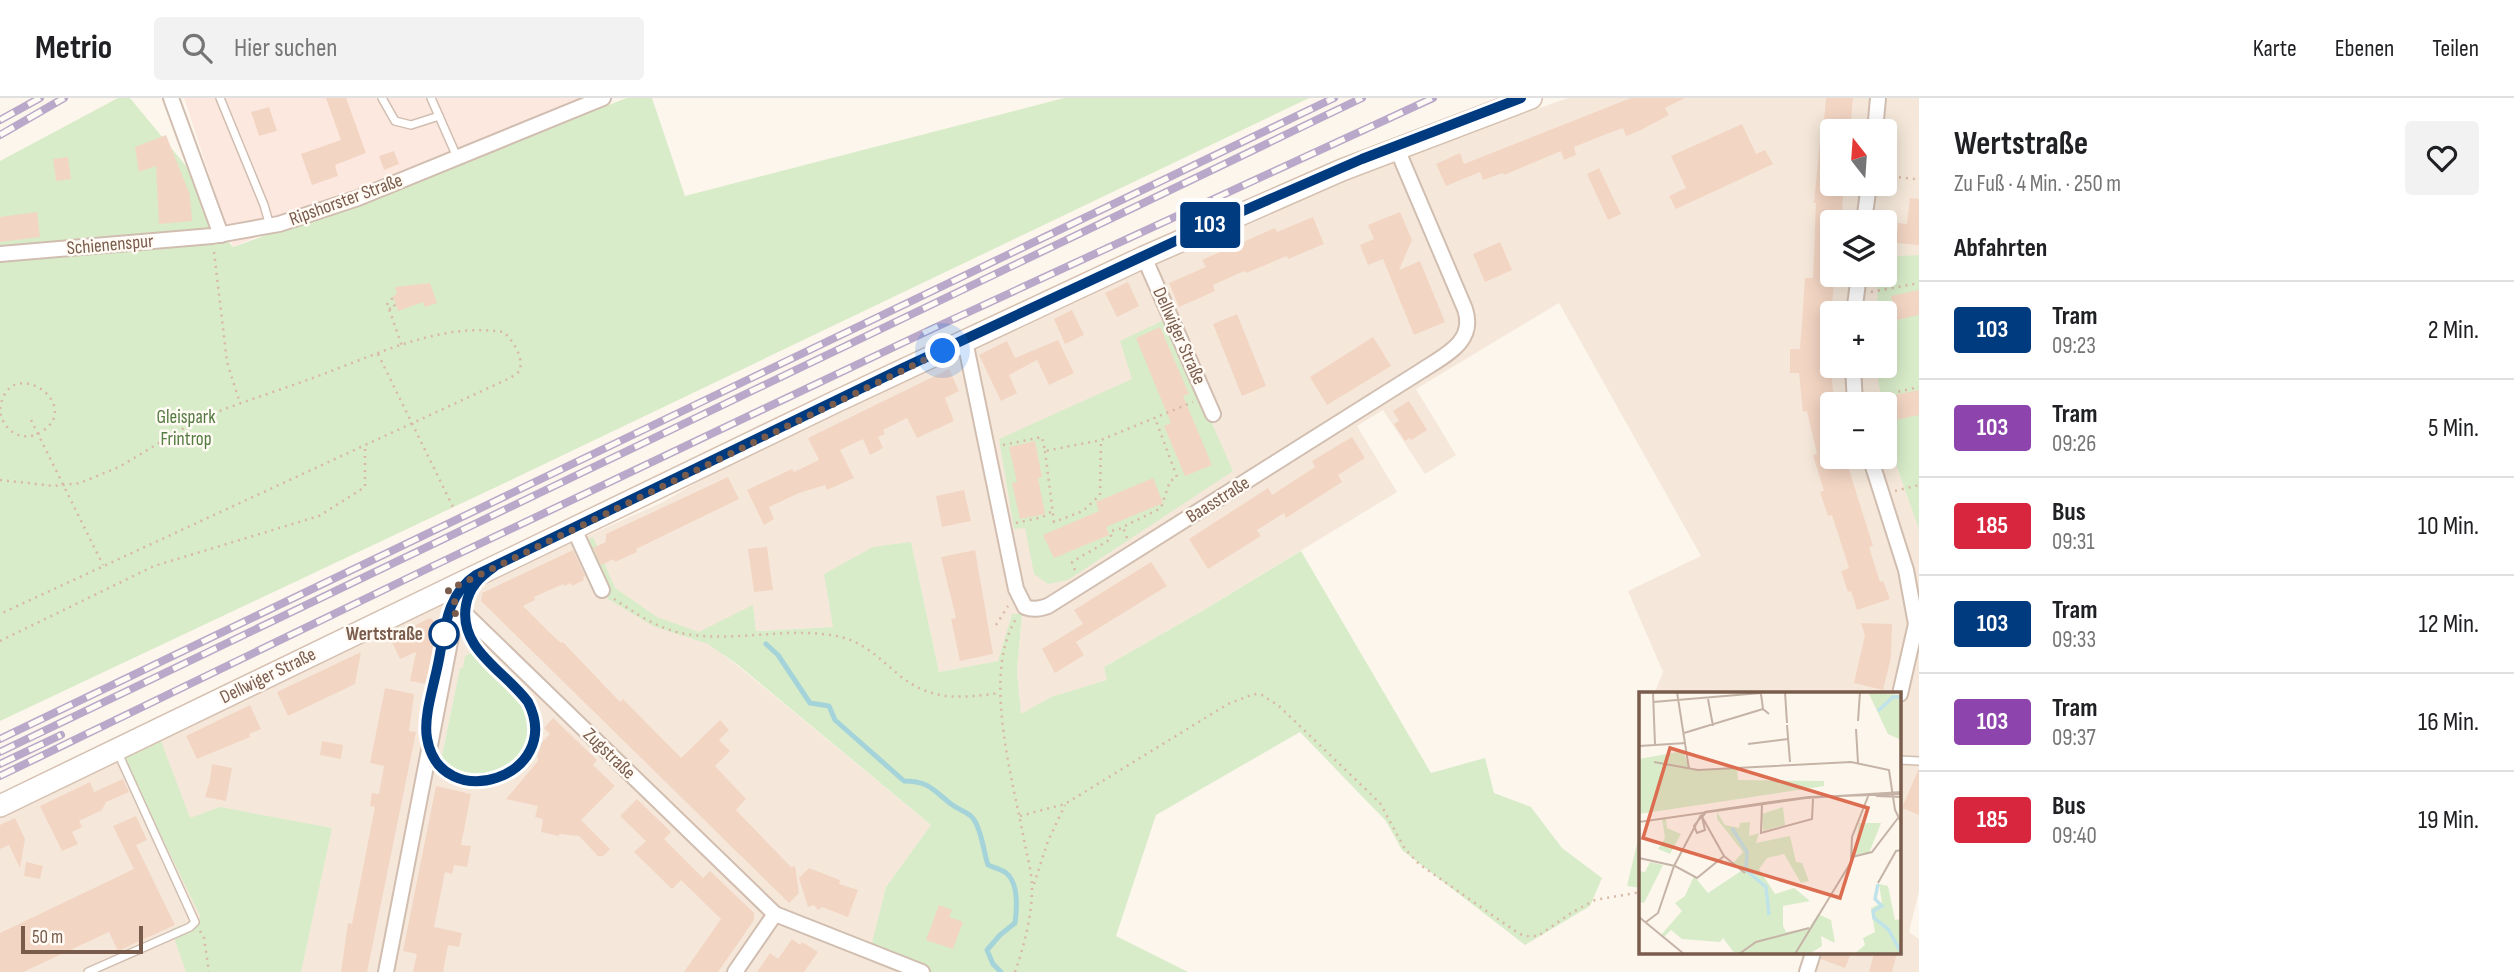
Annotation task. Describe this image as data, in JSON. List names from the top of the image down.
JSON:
{
  "streets": {
    "main road": ["Dellwiger Straße"],
    "street": [
      "Ripshorster Straße",
      "Schienenspur",
      "Baasstraße",
      "Zugstraße"
    ]
  },
  "crossings": [
    ["Ripshorster Straße", "Schienenspur"],
    ["Dellwiger Straße", "Baasstraße"],
    ["Dellwiger Straße", "Zugstraße"]
  ],
  "parks": ["Gleispark Frintrop"],
  "places": ["Wertstraße"],
  "lines": ["tram line 103"],
  "scale_bar": "50 m",
  "north": "top",
  "page": {
    "header": "Metrio",
    "search": "Hier suchen",
    "nav": ["Karte", "Ebenen", "Teilen"],
    "on_map": "103",
    "heading": [
      ["Wertstraße", "Zu Fuß · 4 Min. · 250 m"],
      "Abfahrten"
    ],
    "map_buttons": ["+", "−"],
    "list": [
      {
        "mark": "103",
        "name": "Tram",
        "note": "09:23",
        "value": "2 Min."
      },
      {
        "mark": "103",
        "name": "Tram",
        "note": "09:26",
        "value": "5 Min."
      },
      {
        "mark": "185",
        "name": "Bus",
        "note": "09:31",
        "value": "10 Min."
      },
      {
        "mark": "103",
        "name": "Tram",
        "note": "09:33",
        "value": "12 Min."
      },
      {
        "mark": "103",
        "name": "Tram",
        "note": "09:37",
        "value": "16 Min."
      },
      {
        "mark": "185",
        "name": "Bus",
        "note": "09:40",
        "value": "19 Min."
      }
    ],
    "scale": "50 m"
  }
}
